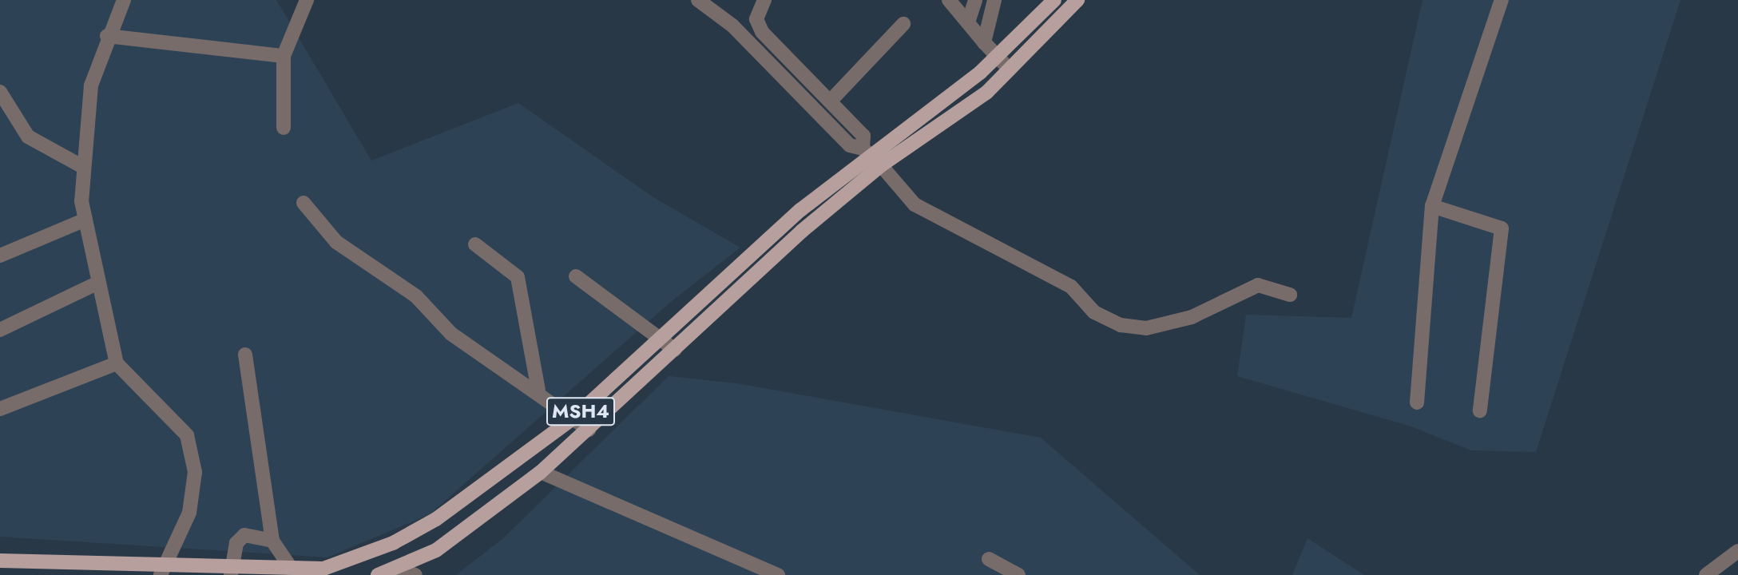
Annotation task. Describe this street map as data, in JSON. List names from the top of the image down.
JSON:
{
  "streets": {
    "main road": ["MSH4"]
  }
}
